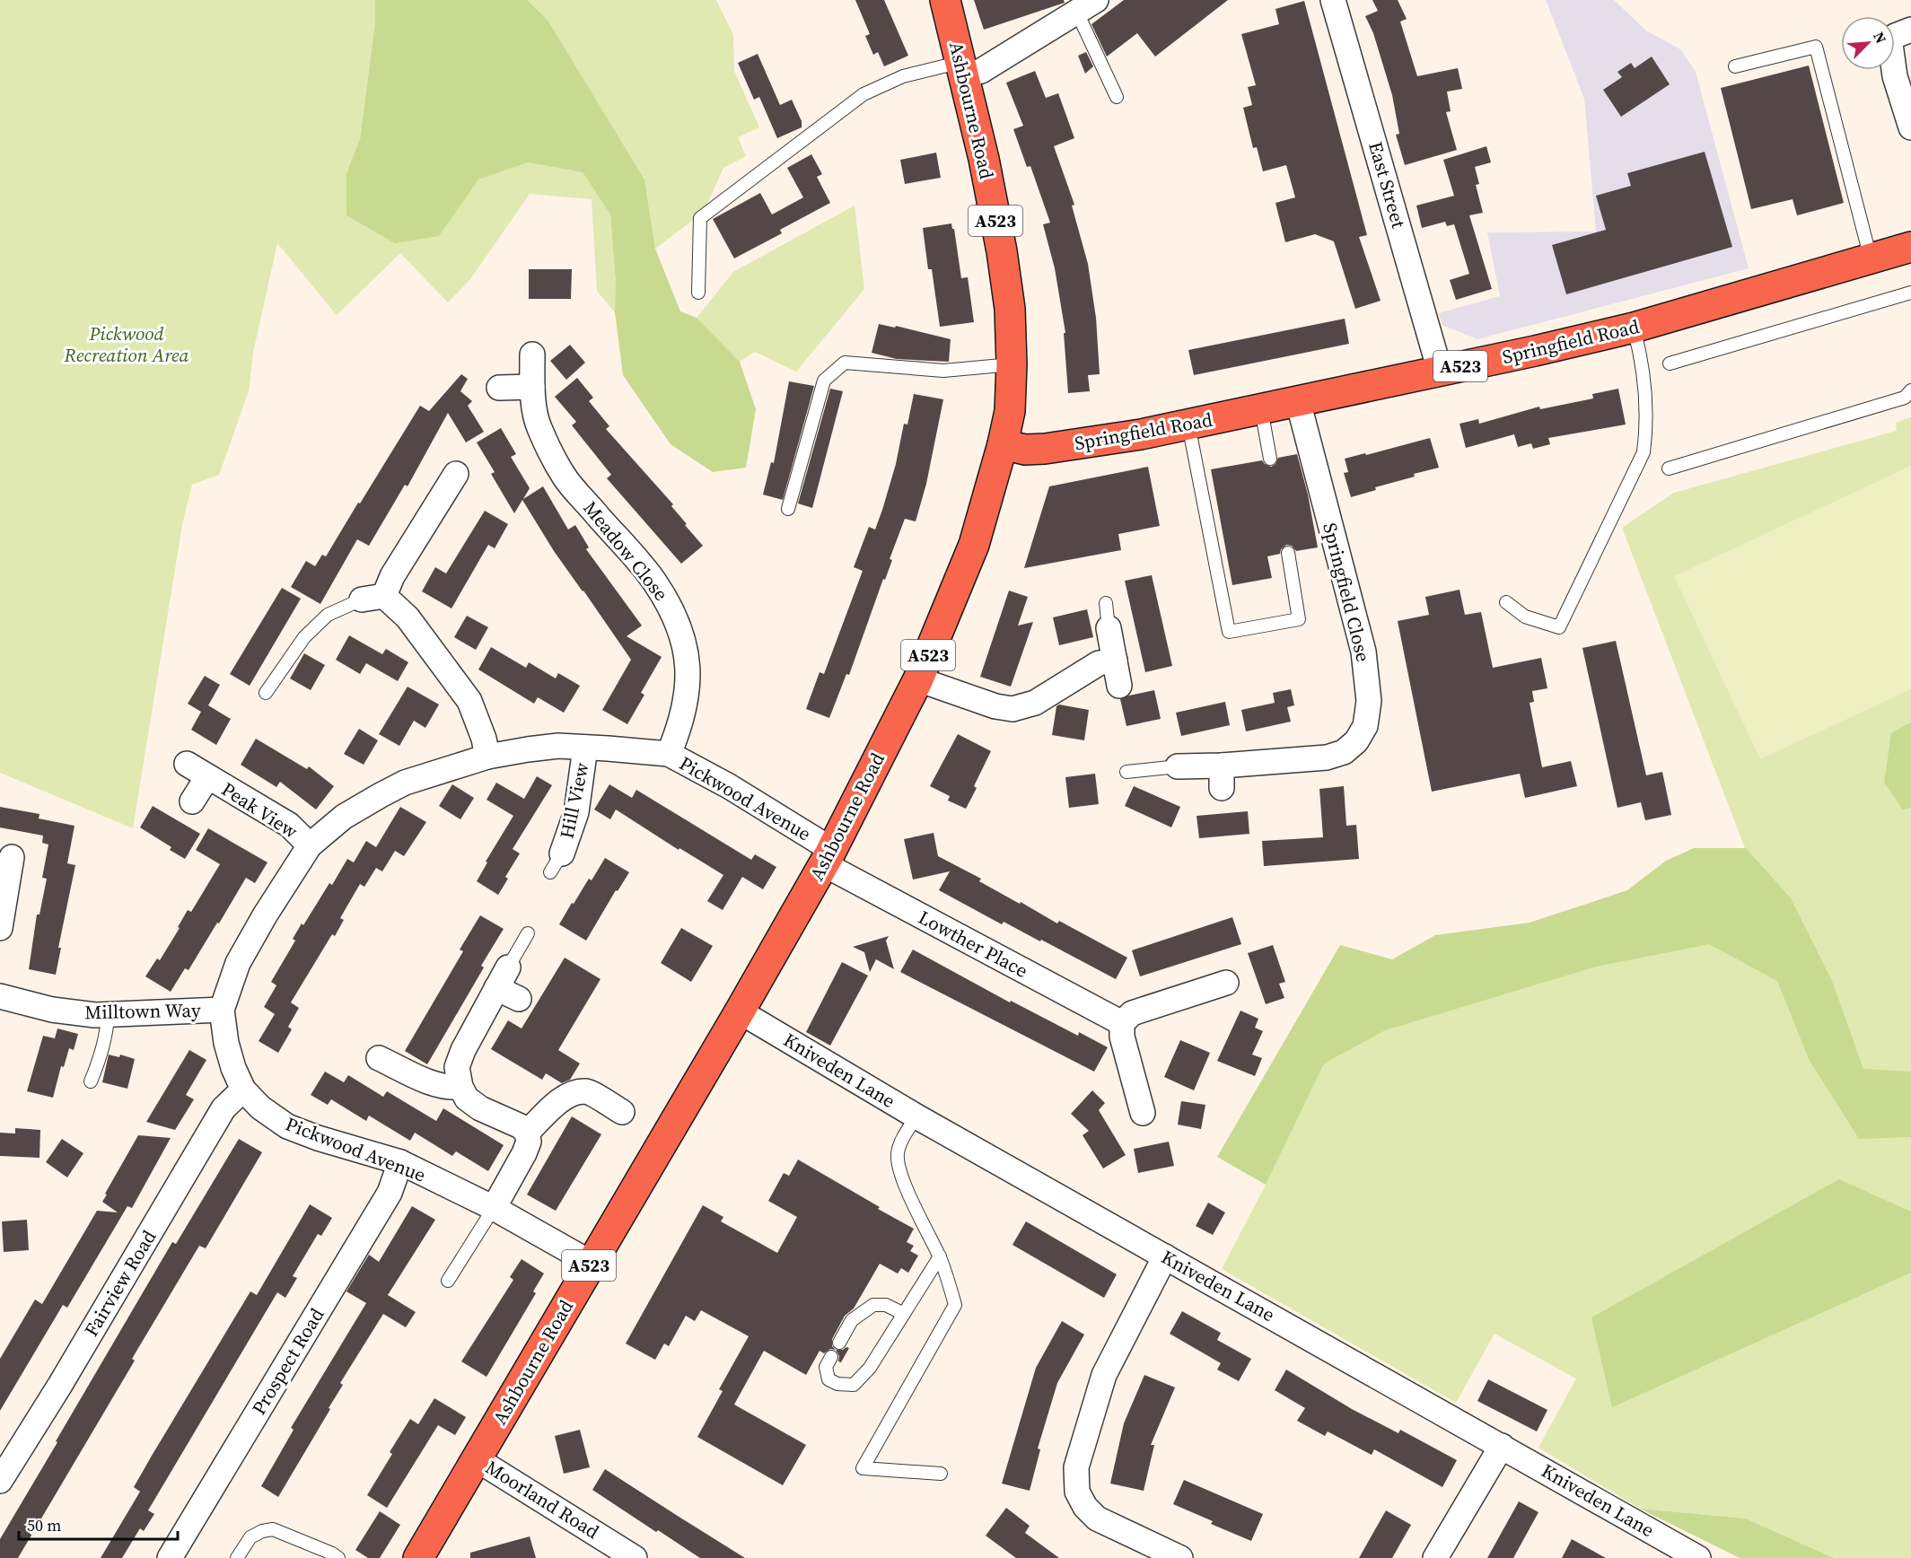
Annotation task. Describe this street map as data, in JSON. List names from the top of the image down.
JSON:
{
  "streets": {
    "highway": ["Ashbourne Road", "A523", "Springfield Road"],
    "street": [
      "East Street",
      "Meadow Close",
      "Springfield Close",
      "Pickwood Avenue",
      "Hill View",
      "Peak View",
      "Lowther Place",
      "Milltown Way",
      "Kniveden Lane",
      "Fairview Road",
      "Prospect Road",
      "Moorland Road"
    ]
  },
  "crossings": [
    ["Ashbourne Road", "Springfield Road"],
    ["Ashbourne Road", "Pickwood Avenue"],
    ["Ashbourne Road", "Lowther Place"],
    ["Ashbourne Road", "Kniveden Lane"],
    ["Ashbourne Road", "Moorland Road"],
    ["East Street", "Springfield Road"],
    ["Springfield Road", "Springfield Close"],
    ["Meadow Close", "Pickwood Avenue"],
    ["Pickwood Avenue", "Hill View"],
    ["Pickwood Avenue", "Peak View"],
    ["Pickwood Avenue", "Lowther Place"],
    ["Pickwood Avenue", "Milltown Way"],
    ["Pickwood Avenue", "Fairview Road"],
    ["Pickwood Avenue", "Prospect Road"]
  ],
  "parks": ["Pickwood Recreation Area"],
  "scale_bar": "50 m",
  "north": "top right"
}
